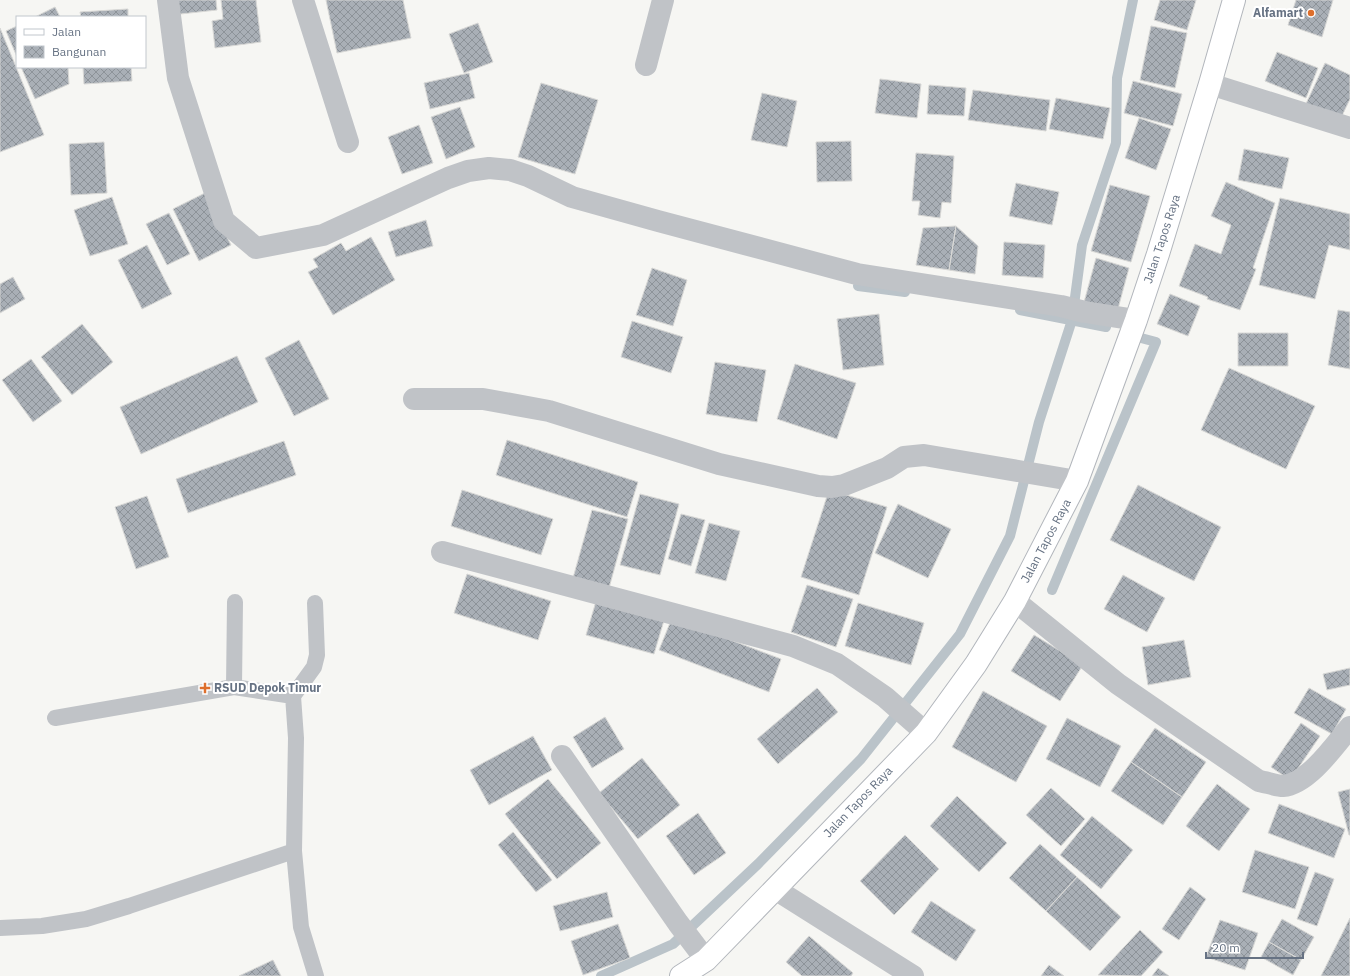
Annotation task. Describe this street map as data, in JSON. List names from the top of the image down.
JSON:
{
  "streets": {
    "main road": ["Jalan Tapos Raya"]
  },
  "places": {
    "other": ["Alfamart"],
    "health": ["RSUD Depok Timur"]
  },
  "legend": ["Jalan", "Bangunan"],
  "scale_bar": "20 m"
}
